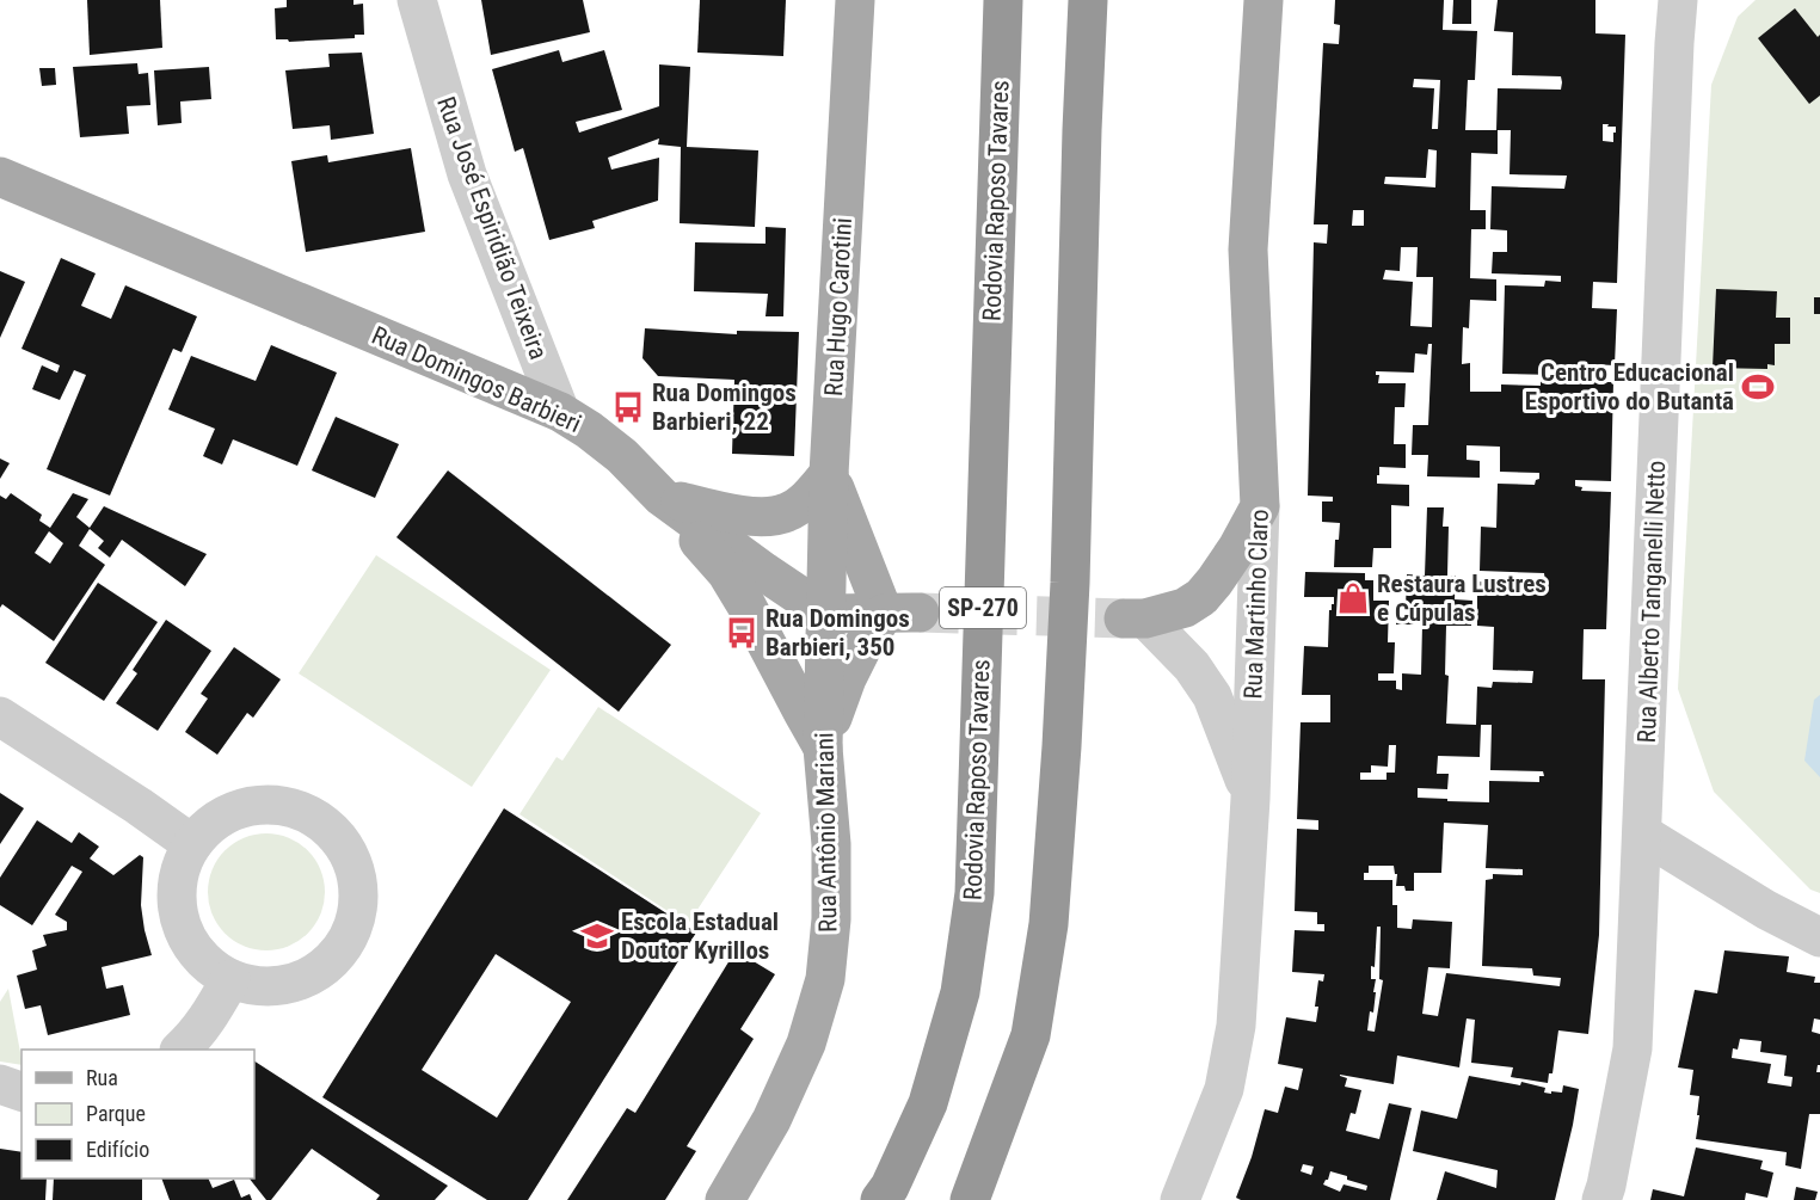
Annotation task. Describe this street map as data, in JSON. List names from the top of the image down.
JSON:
{
  "streets": {
    "highway": ["Rodovia Raposo Tavares", "SP-270"],
    "main road": [
      "Rua Hugo Carotini",
      "Rua Domingos Barbieri",
      "Rua Martinho Claro",
      "Rua Antônio Mariani"
    ],
    "street": ["Rua José Espiridião Teixeira", "Rua Alberto Tanganelli Netto"]
  },
  "crossings": [
    ["Rua José Espiridião Teixeira", "Rua Domingos Barbieri"],
    ["Rua Hugo Carotini", "Rua Domingos Barbieri"],
    ["Rua Hugo Carotini", "Rua Antônio Mariani"],
    ["Rua Domingos Barbieri", "Rua Antônio Mariani"]
  ],
  "places": {
    "sports": ["Centro Educacional Esportivo do Butantã"],
    "bus stop": ["Rua Domingos Barbieri, 22", "Rua Domingos Barbieri, 350"],
    "shop": ["Restaura Lustres e Cúpulas"],
    "school or university": ["Escola Estadual Doutor Kyrillos"]
  },
  "legend": ["Rua", "Parque", "Edifício"]
}
